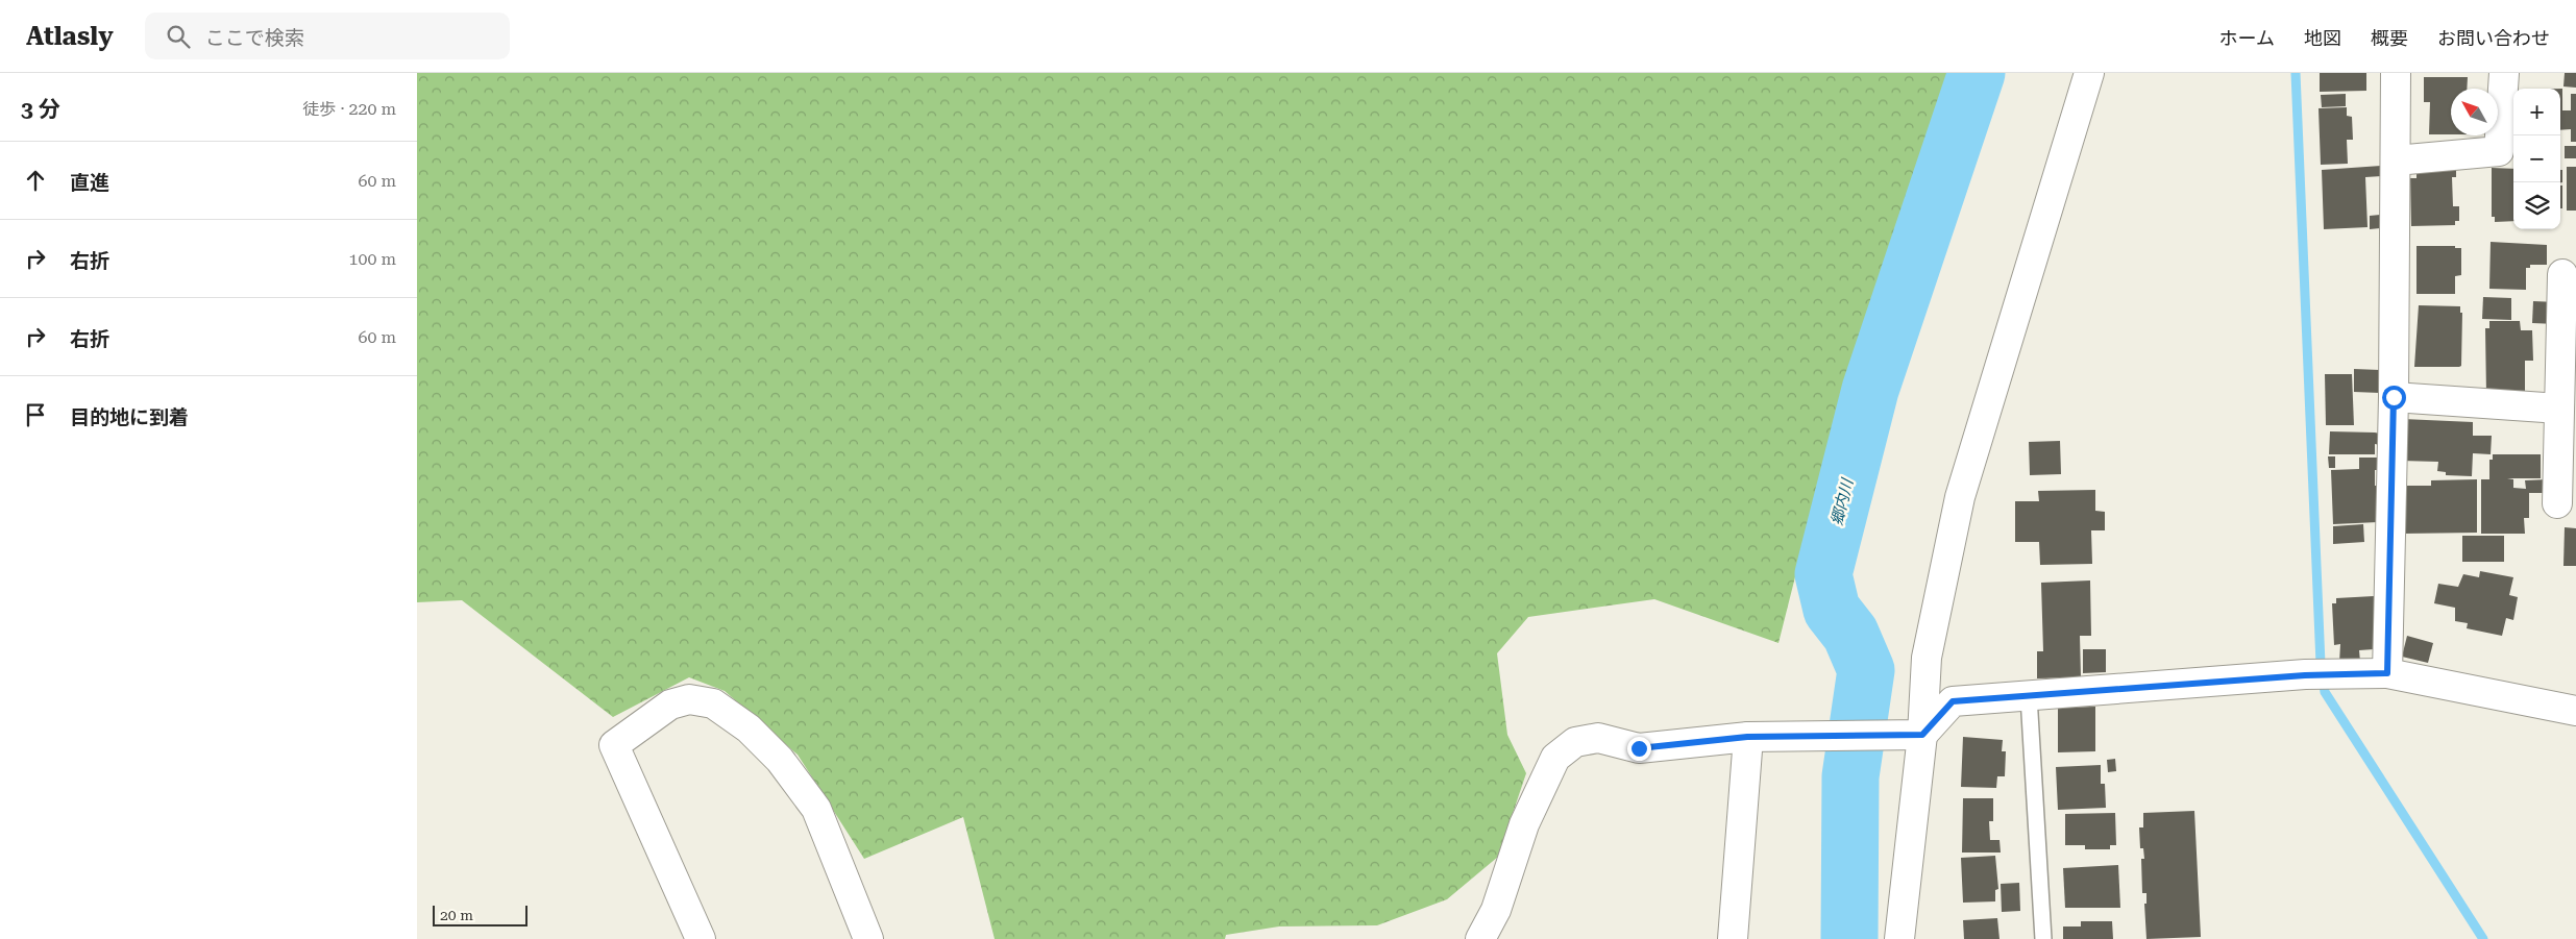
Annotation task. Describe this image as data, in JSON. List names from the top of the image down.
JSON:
{
  "water": ["郷内川"],
  "scale_bar": "20 m",
  "north": "top left",
  "page": {
    "header": "Atlasly",
    "search": "ここで検索",
    "nav": [
      "ホーム",
      "地図",
      "概要",
      "お問い合わせ"
    ],
    "heading": ["3 分", "徒歩 · 220 m"],
    "map_buttons": ["+", "−"],
    "list": [
      ["直進", "60 m"],
      ["右折", "100 m"],
      ["右折", "60 m"],
      "目的地に到着"
    ],
    "scale": "20 m"
  }
}
